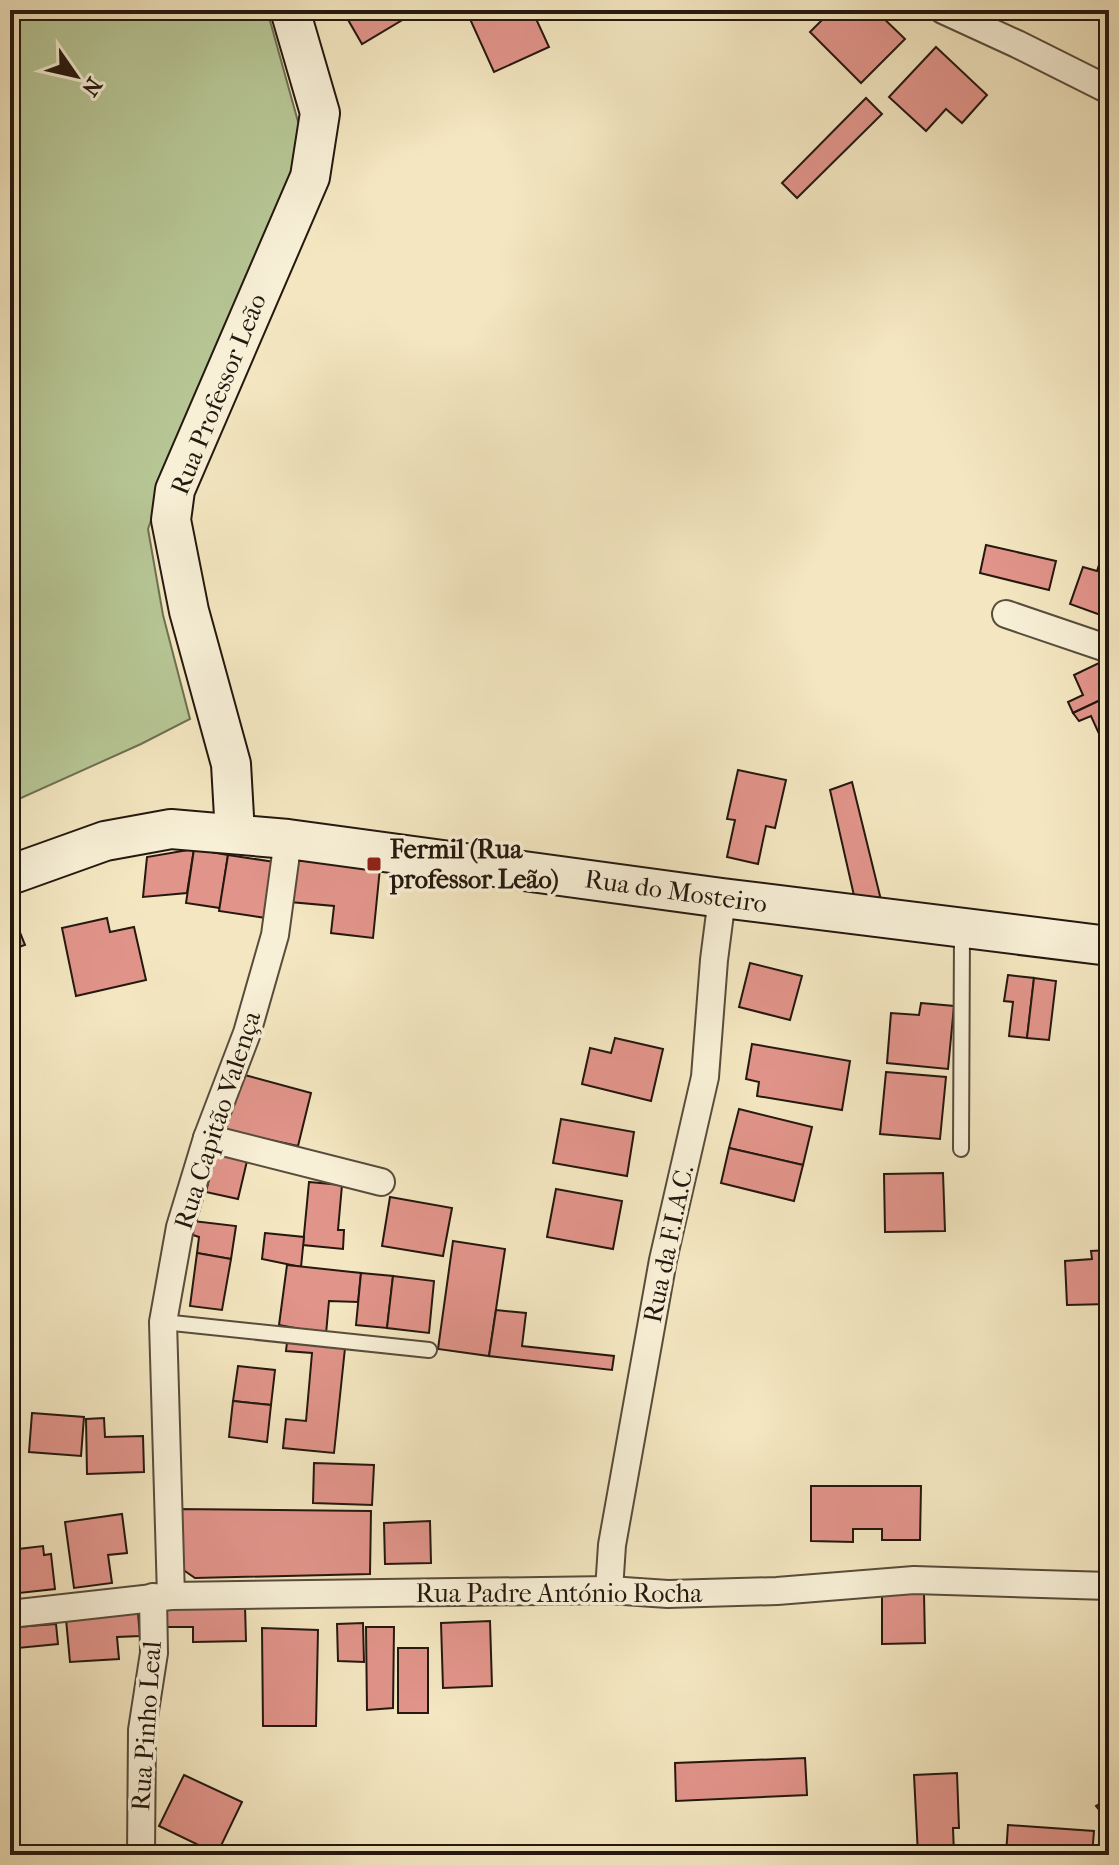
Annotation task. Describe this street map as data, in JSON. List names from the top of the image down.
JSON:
{
  "streets": {
    "main road": ["Rua Professor Leão", "Rua do Mosteiro"],
    "street": [
      "Rua Capitão Valença",
      "Rua da F.I.A.C.",
      "Rua Padre António Rocha",
      "Rua Pinho Leal"
    ]
  },
  "crossings": [
    ["Rua Professor Leão", "Rua do Mosteiro"],
    ["Rua do Mosteiro", "Rua Capitão Valença"],
    ["Rua do Mosteiro", "Rua da F.I.A.C."],
    ["Rua Capitão Valença", "Rua Padre António Rocha"],
    ["Rua Capitão Valença", "Rua Pinho Leal"],
    ["Rua da F.I.A.C.", "Rua Padre António Rocha"],
    ["Rua Padre António Rocha", "Rua Pinho Leal"]
  ],
  "places": {
    "transit": ["Fermil (Rua professor Leão)"]
  },
  "north": "bottom right"
}
